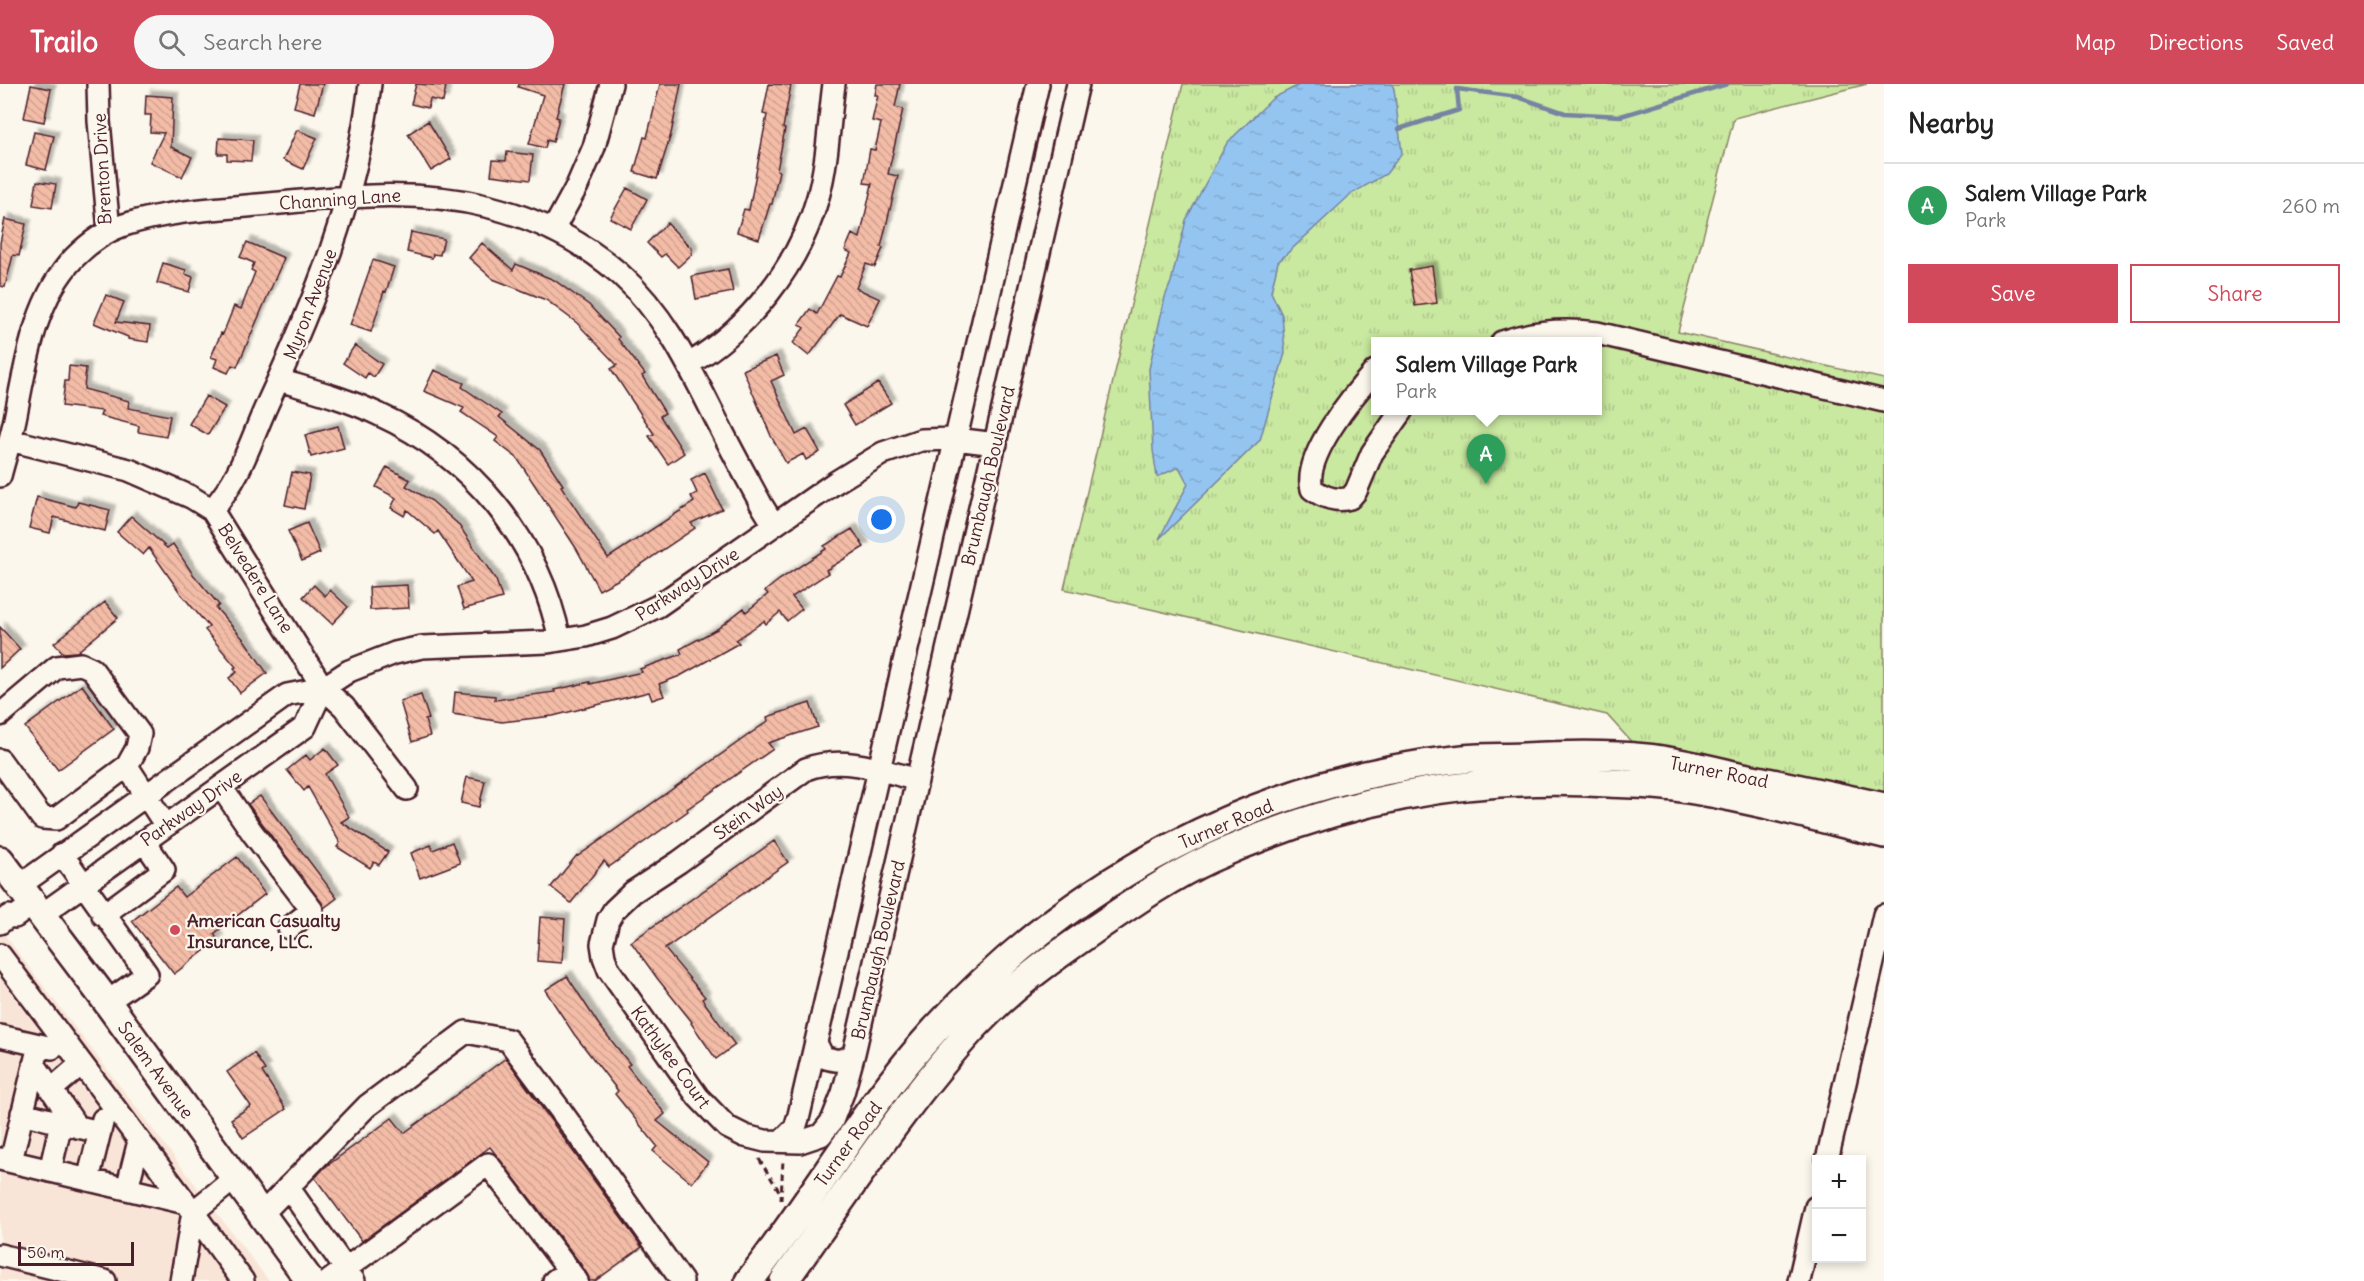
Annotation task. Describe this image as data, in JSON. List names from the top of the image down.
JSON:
{
  "streets": {
    "main road": ["Turner Road", "Salem Avenue"],
    "street": [
      "Brenton Drive",
      "Channing Lane",
      "Myron Avenue",
      "Brumbaugh Boulevard",
      "Belvedere Lane",
      "Parkway Drive",
      "Stein Way",
      "Kathylee Court"
    ]
  },
  "crossings": [
    ["Brenton Drive", "Channing Lane"],
    ["Brenton Drive", "Belvedere Lane"],
    ["Channing Lane", "Myron Avenue"],
    ["Channing Lane", "Parkway Drive"],
    ["Myron Avenue", "Belvedere Lane"],
    ["Brumbaugh Boulevard", "Parkway Drive"],
    ["Brumbaugh Boulevard", "Stein Way"],
    ["Brumbaugh Boulevard", "Kathylee Court"],
    ["Belvedere Lane", "Parkway Drive"],
    ["Parkway Drive", "Salem Avenue"],
    ["Stein Way", "Kathylee Court"]
  ],
  "places": ["American Casualty Insurance, LLC."],
  "scale_bar": "50 m",
  "page": {
    "header": "Trailo",
    "search": "Search here",
    "nav": ["Map", "Directions", "Saved"],
    "heading": "Nearby",
    "list": [
      {
        "mark": "A",
        "name": "Salem Village Park",
        "note": "Park",
        "value": "260 m"
      }
    ],
    "buttons": ["Save", "Share"],
    "popup": ["Salem Village Park", "Park"],
    "pins": "A",
    "map_buttons": ["+", "−"],
    "scale": "50 m"
  }
}
